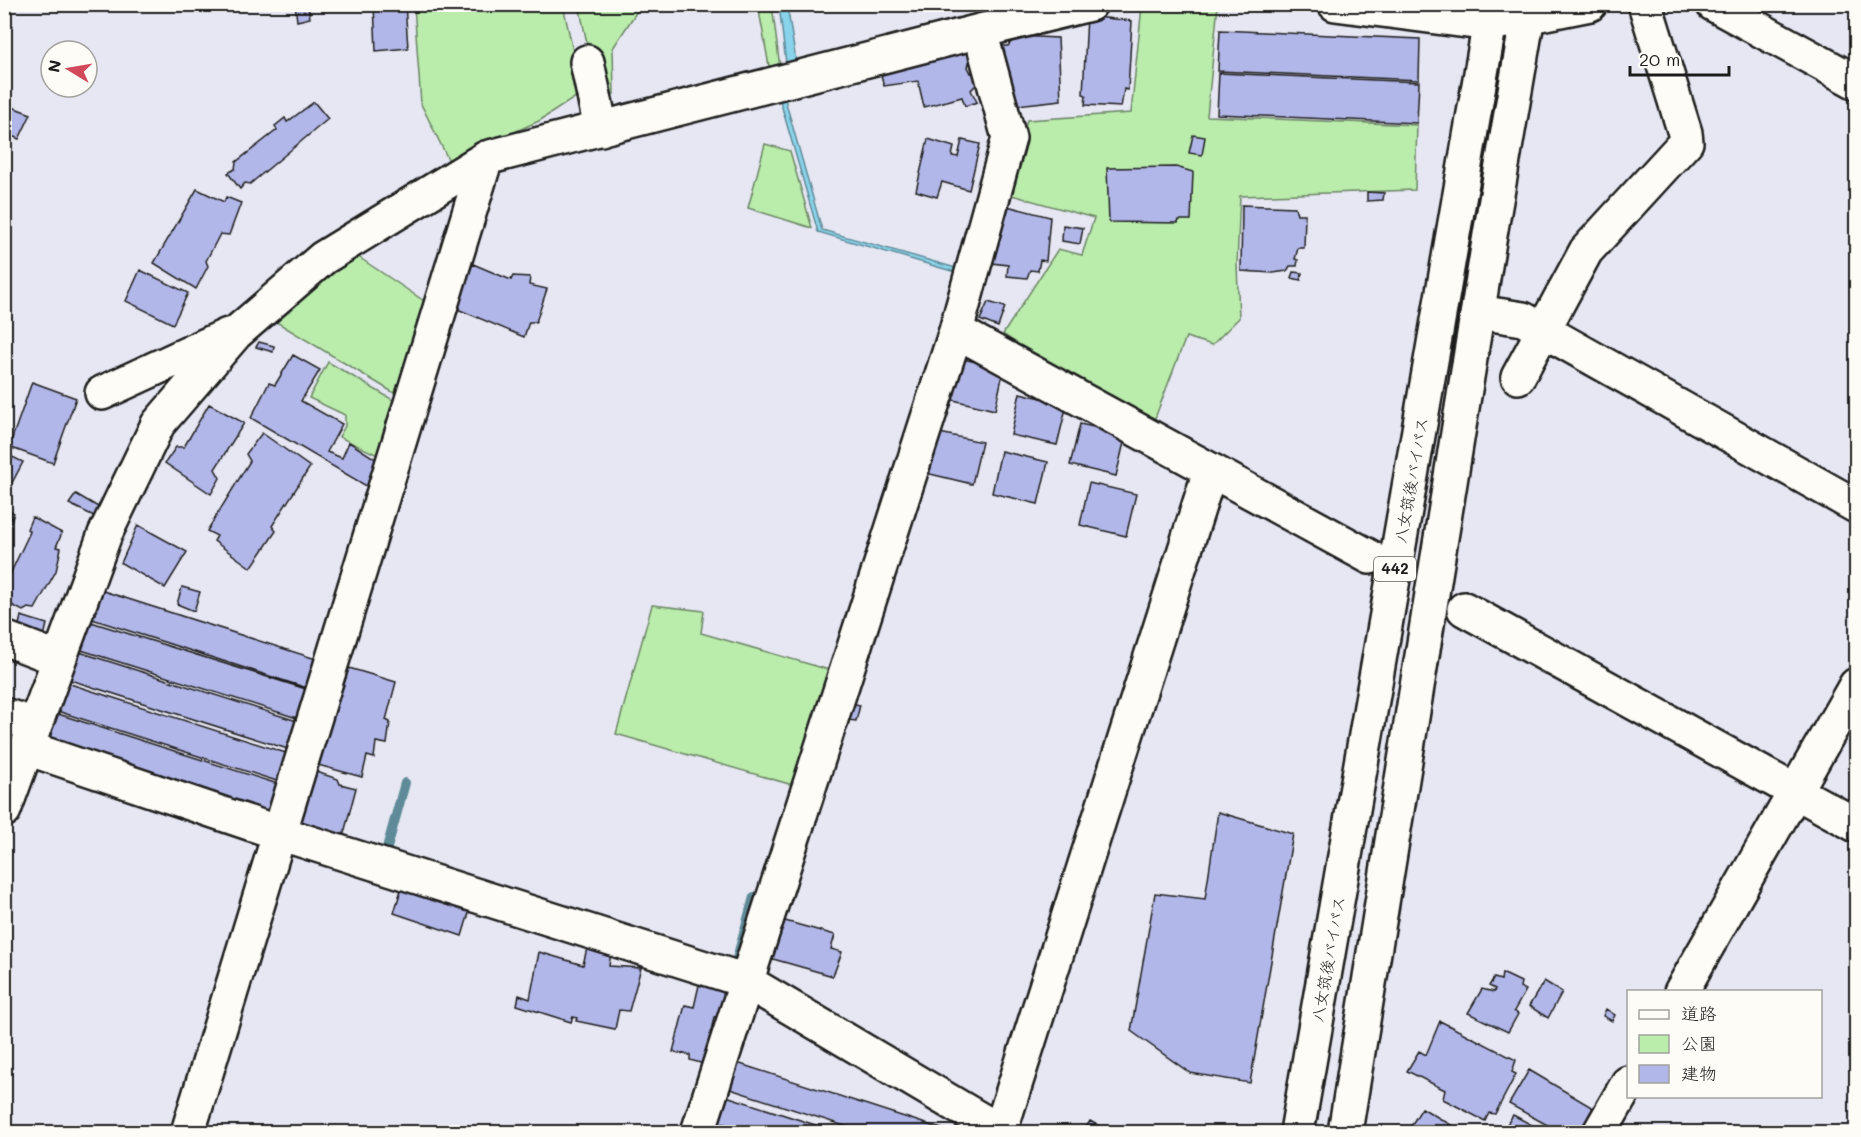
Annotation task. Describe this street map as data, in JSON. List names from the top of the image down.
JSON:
{
  "streets": {
    "main road": ["八女筑後バイパス", "442"]
  },
  "legend": ["道路", "公園", "建物"],
  "scale_bar": "20 m",
  "north": "left"
}
